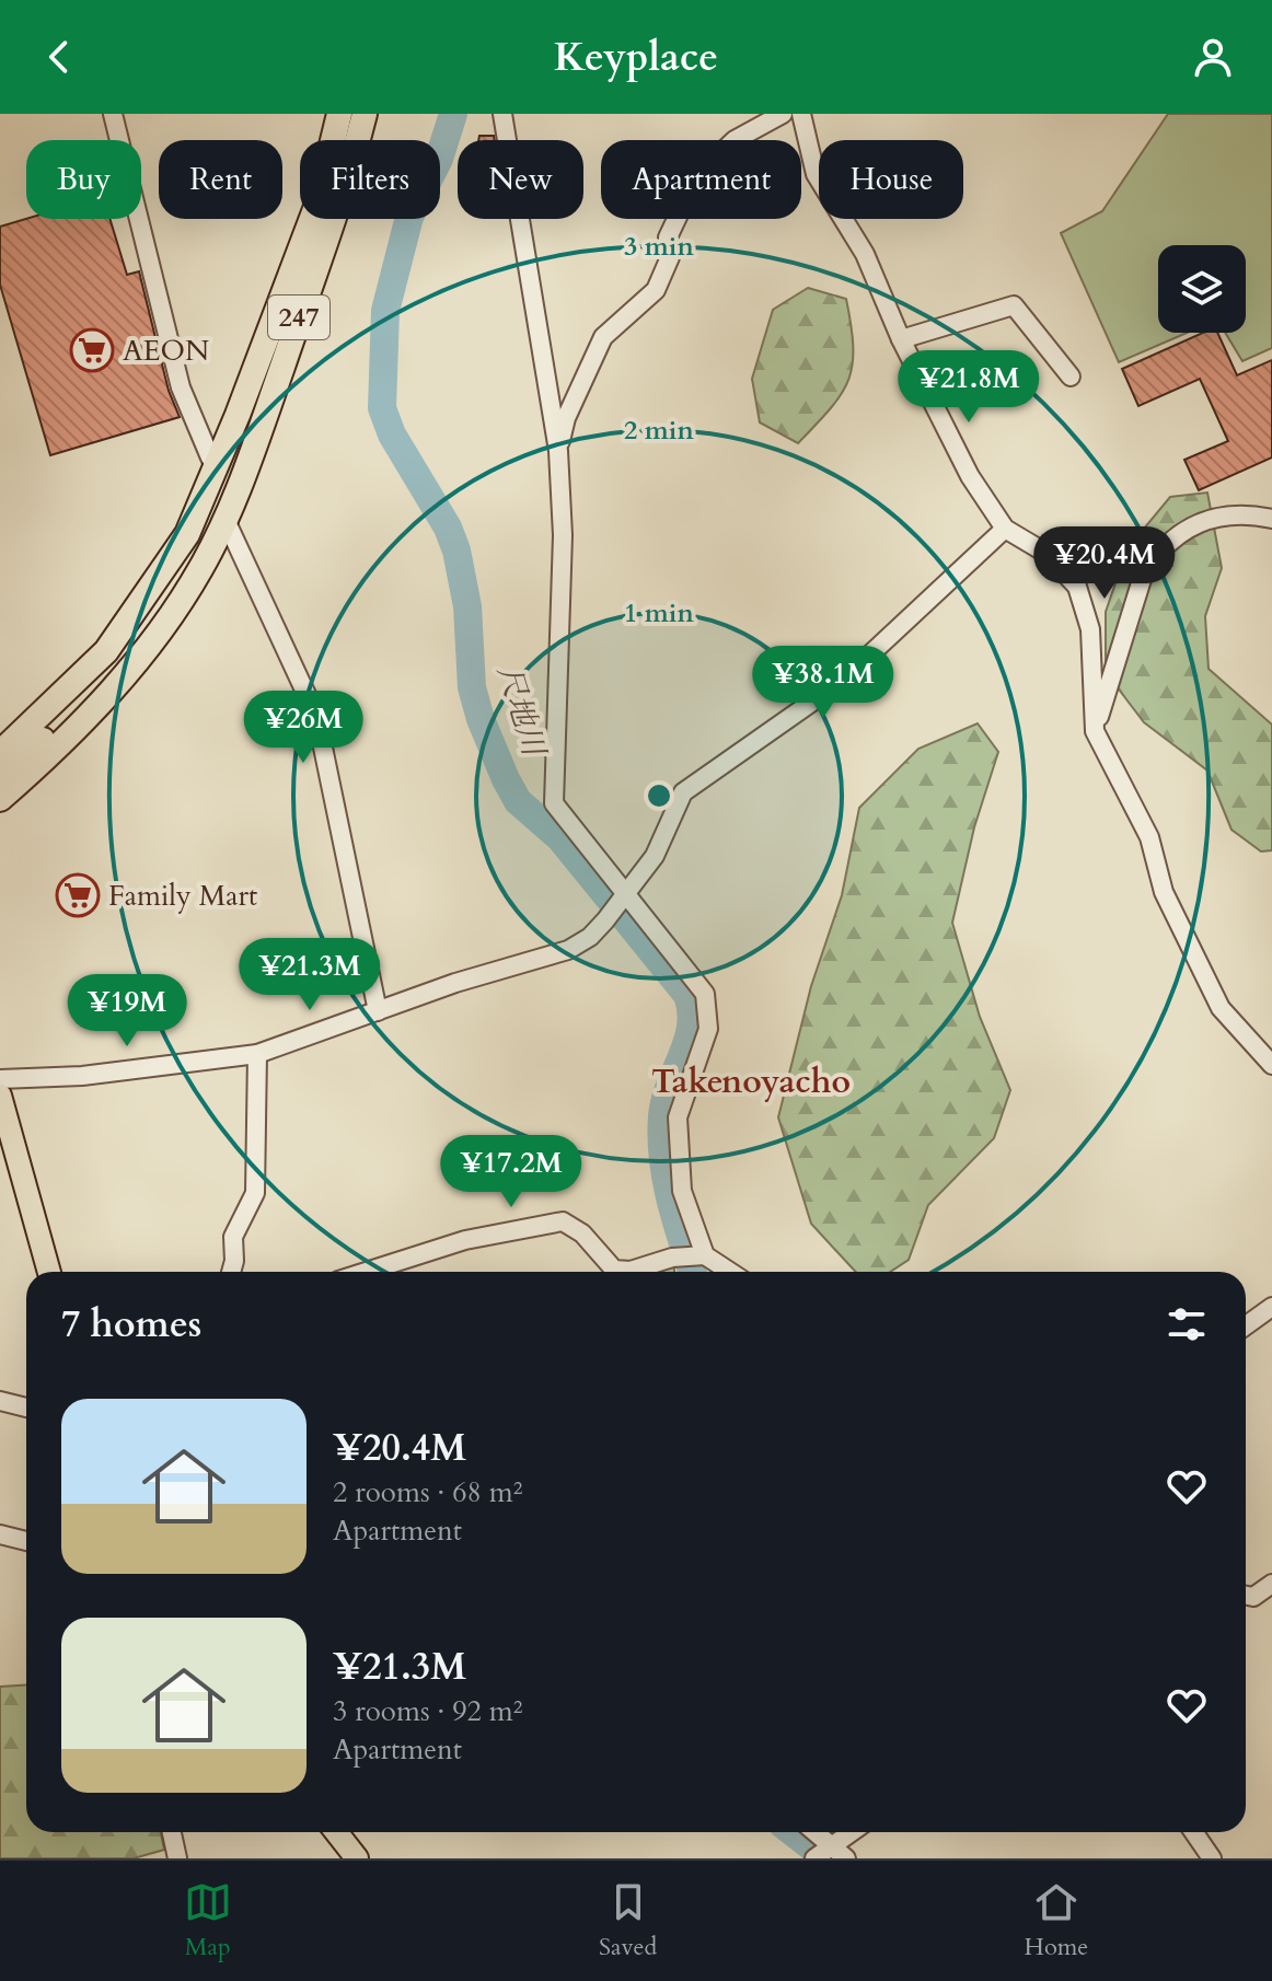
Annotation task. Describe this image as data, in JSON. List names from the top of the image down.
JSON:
{
  "streets": {
    "highway": ["247"]
  },
  "districts": ["Takenoyacho"],
  "water": ["尺地川"],
  "places": {
    "supermarket": ["AEON", "Family Mart"]
  },
  "page": {
    "header": "Keyplace",
    "chip": [
      "Buy",
      "Rent",
      "Filters",
      "New",
      "Apartment",
      "House"
    ],
    "price": [
      "¥21.8M",
      "¥20.4M",
      "¥38.1M",
      "¥26M",
      "¥21.3M",
      "¥19M",
      "¥17.2M"
    ],
    "heading": "7 homes",
    "list": [
      {
        "name": "¥20.4M",
        "note": "2 rooms · 68 m² · Apartment"
      },
      {
        "name": "¥21.3M",
        "note": "3 rooms · 92 m² · Apartment"
      }
    ],
    "tabs": ["Map", "Saved", "Home"]
  },
  "rings": ["3 min", "2 min", "1 min"]
}
